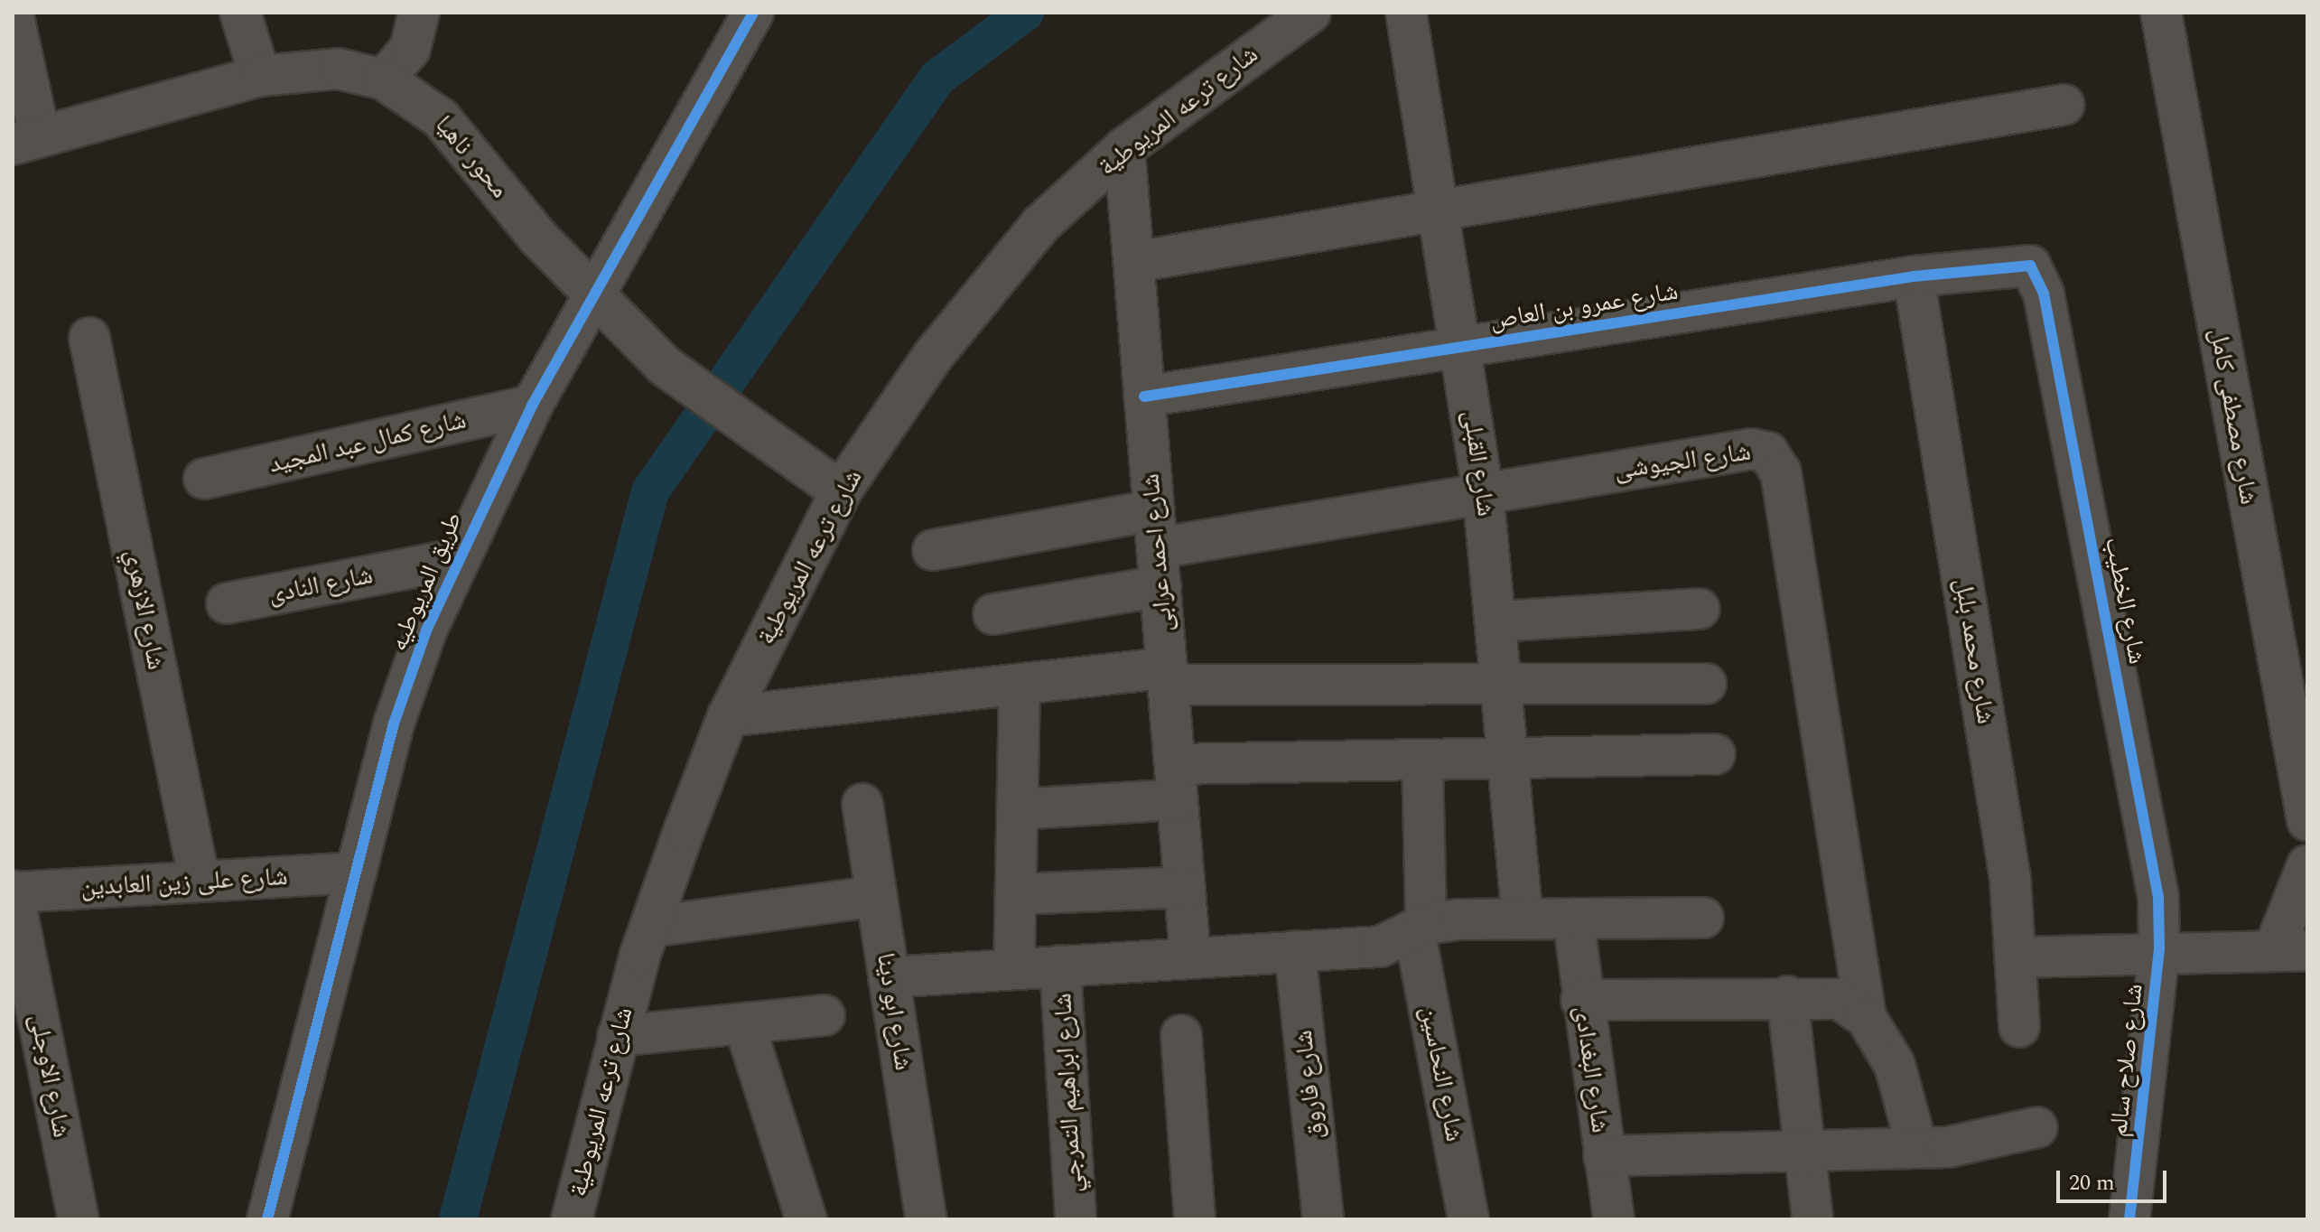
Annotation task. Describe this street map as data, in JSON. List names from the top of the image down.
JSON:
{
  "streets": {
    "street": [
      "شارع ترعه المريوطية",
      "محور ناهيا",
      "شارع عمرو بن العاص",
      "شارع مصطفى كامل",
      "شارع كمال عبد المجيد",
      "شارع الجيوشى",
      "شارع القبلى",
      "شارع احمد عرابى",
      "طريق المريوطيه",
      "شارع النادى",
      "شارع الخطيب",
      "شارع الازهري",
      "شارع محمد بلبل",
      "شارع على زين العابدين",
      "شارع ابو دينا",
      "شارع صلاح سالم",
      "شارع البغدادى",
      "شارع النحاسين",
      "شارع الاوجلى",
      "شارع فاروق",
      "شارع ابراهيم التمرجي"
    ]
  },
  "crossings": [
    ["شارع ترعه المريوطية", "محور ناهيا"],
    ["شارع ترعه المريوطية", "شارع احمد عرابى"],
    ["محور ناهيا", "طريق المريوطيه"],
    ["شارع عمرو بن العاص", "شارع القبلى"],
    ["شارع عمرو بن العاص", "شارع احمد عرابى"],
    ["شارع عمرو بن العاص", "شارع الخطيب"],
    ["شارع عمرو بن العاص", "شارع محمد بلبل"],
    ["شارع كمال عبد المجيد", "طريق المريوطيه"],
    ["شارع الجيوشى", "شارع القبلى"],
    ["شارع الجيوشى", "شارع احمد عرابى"],
    ["طريق المريوطيه", "شارع النادى"],
    ["طريق المريوطيه", "شارع على زين العابدين"],
    ["شارع الخطيب", "شارع صلاح سالم"],
    ["شارع الازهري", "شارع على زين العابدين"],
    ["شارع على زين العابدين", "شارع الاوجلى"]
  ],
  "scale_bar": "20 m"
}
